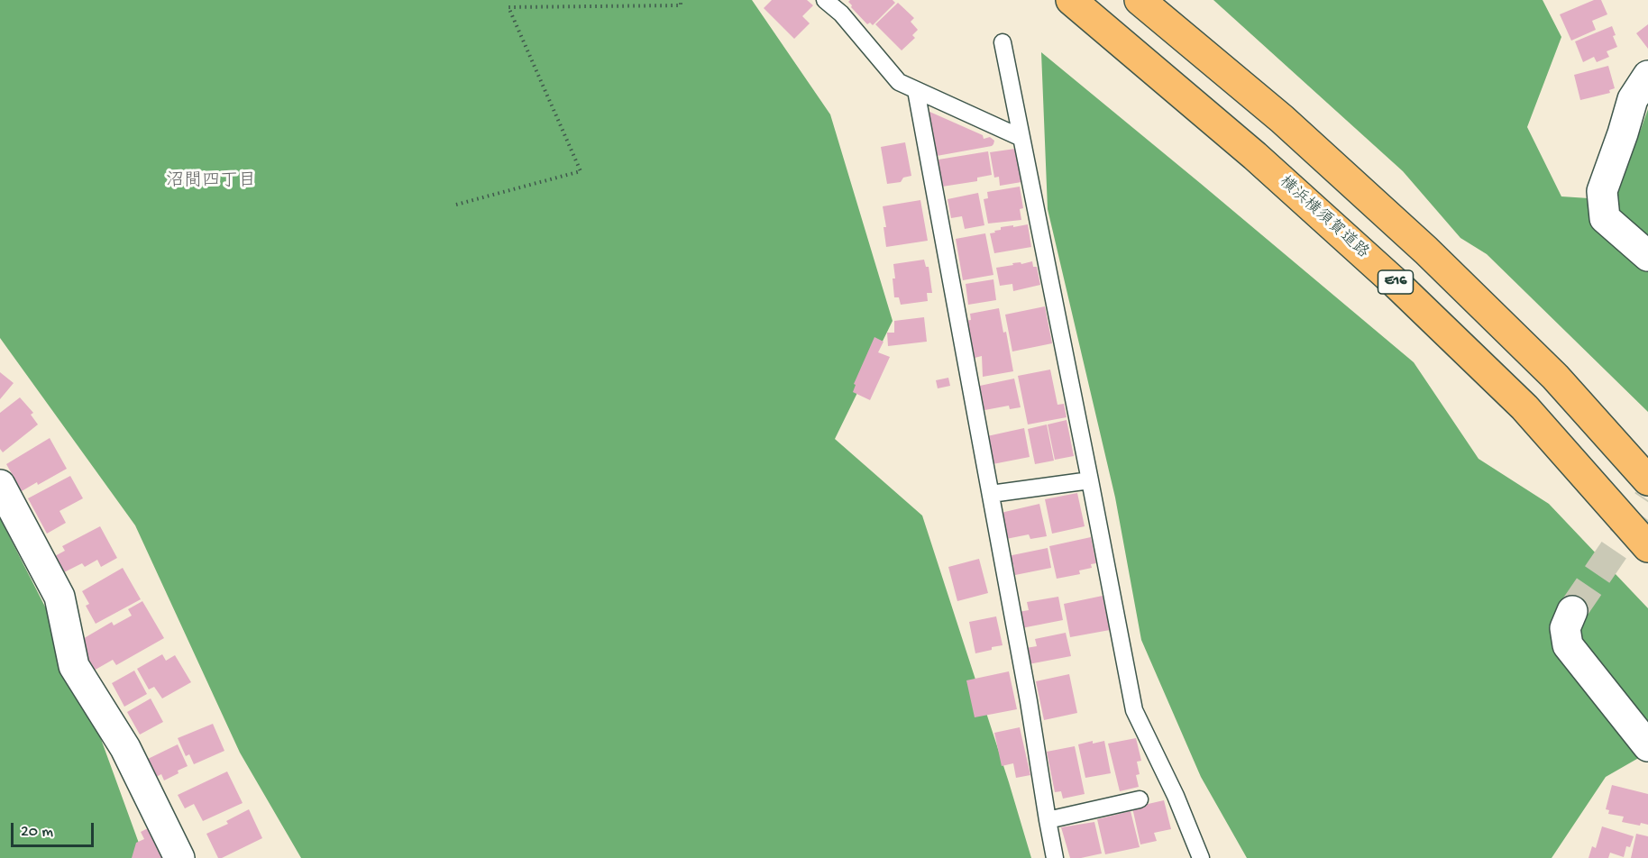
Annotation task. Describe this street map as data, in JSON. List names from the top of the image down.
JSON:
{
  "streets": {
    "highway": ["横浜横須賀道路", "E16"]
  },
  "districts": ["沼間四丁目"],
  "scale_bar": "20 m"
}
